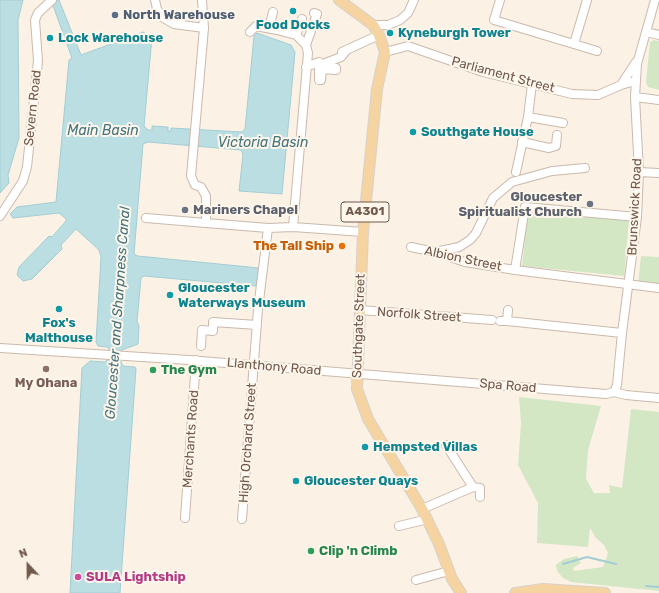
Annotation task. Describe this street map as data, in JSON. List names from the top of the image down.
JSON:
{
  "streets": {
    "main road": ["A4301", "Southgate Street"],
    "street": [
      "Parliament Street",
      "Severn Road",
      "Brunswick Road",
      "Albion Street",
      "Norfolk Street",
      "Llanthony Road",
      "Spa Road",
      "Merchants Road",
      "High Orchard Street"
    ]
  },
  "crossings": [
    ["Parliament Street", "Brunswick Road"],
    ["Parliament Street", "Southgate Street"],
    ["Brunswick Road", "Albion Street"],
    ["Brunswick Road", "Norfolk Street"],
    ["Brunswick Road", "Spa Road"],
    ["Norfolk Street", "Southgate Street"],
    ["Southgate Street", "Llanthony Road"],
    ["Southgate Street", "Spa Road"],
    ["Llanthony Road", "Spa Road"],
    ["Llanthony Road", "Merchants Road"],
    ["Llanthony Road", "High Orchard Street"]
  ],
  "water": ["Main Basin", "Victoria Basin", "Gloucester and Sharpness Canal"],
  "places": [
    "Food Docks",
    "North Warehouse",
    "Kyneburgh Tower",
    "Lock Warehouse",
    "Southgate House",
    "Gloucester Spiritualist Church",
    "Mariners Chapel",
    "The Tall Ship",
    "Gloucester Waterways Museum",
    "Fox's Malthouse",
    "My Ohana",
    "The Gym",
    "Hempsted Villas",
    "Gloucester Quays",
    "Clip 'n Climb",
    "SULA Lightship"
  ],
  "north": "top"
}
